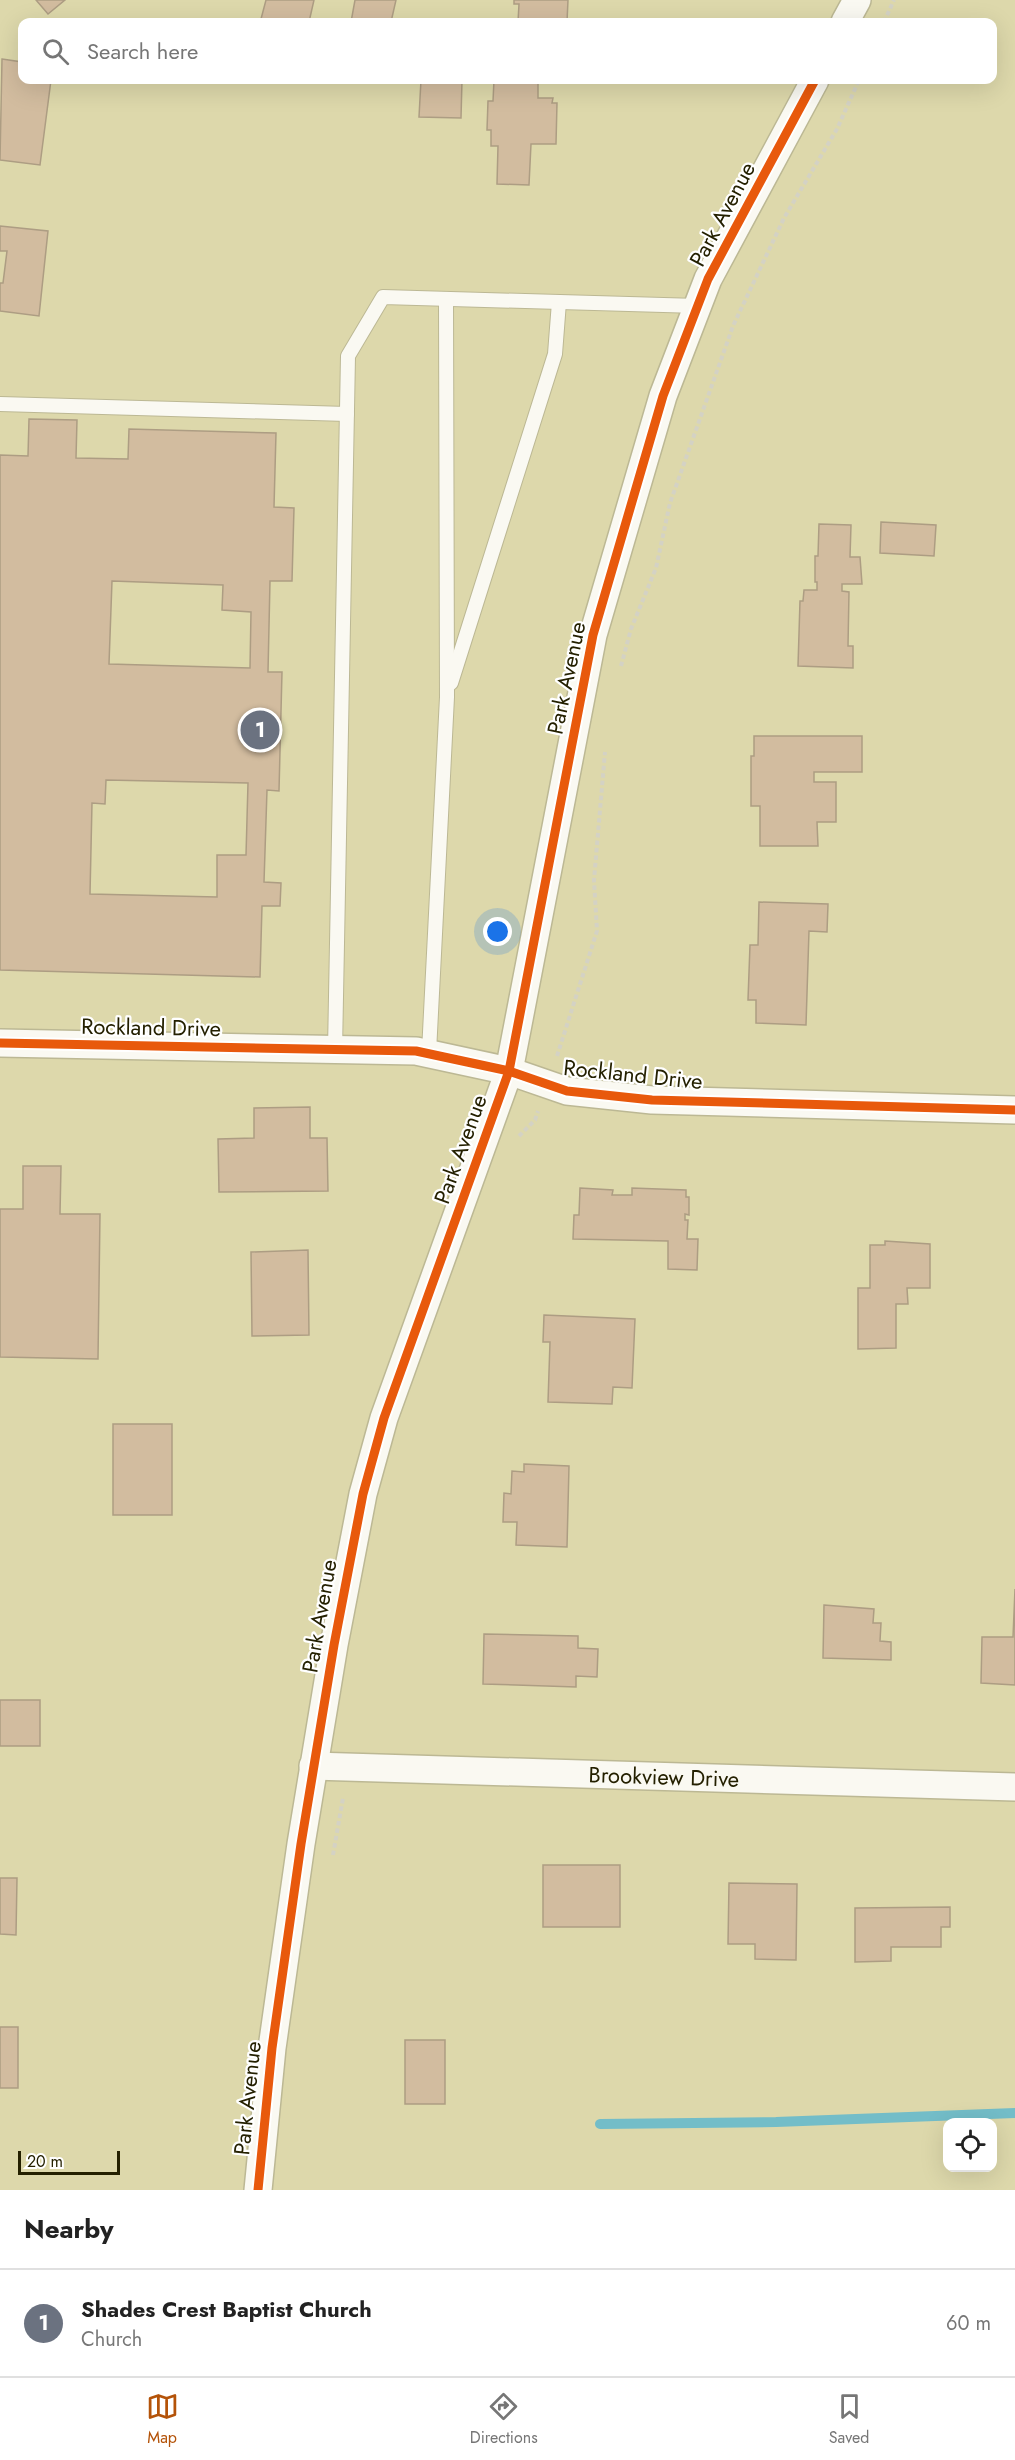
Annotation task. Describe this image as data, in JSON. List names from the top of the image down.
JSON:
{
  "streets": {
    "street": ["Park Avenue", "Rockland Drive", "Brookview Drive"]
  },
  "crossings": [
    ["Park Avenue", "Rockland Drive"],
    ["Park Avenue", "Brookview Drive"]
  ],
  "scale_bar": "20 m",
  "page": {
    "search": "Search here",
    "pins": "1",
    "scale": "20 m",
    "heading": "Nearby",
    "list": [
      {
        "mark": "1",
        "name": "Shades Crest Baptist Church",
        "note": "Church",
        "value": "60 m"
      }
    ],
    "nav": ["Map", "Directions", "Saved"]
  }
}
